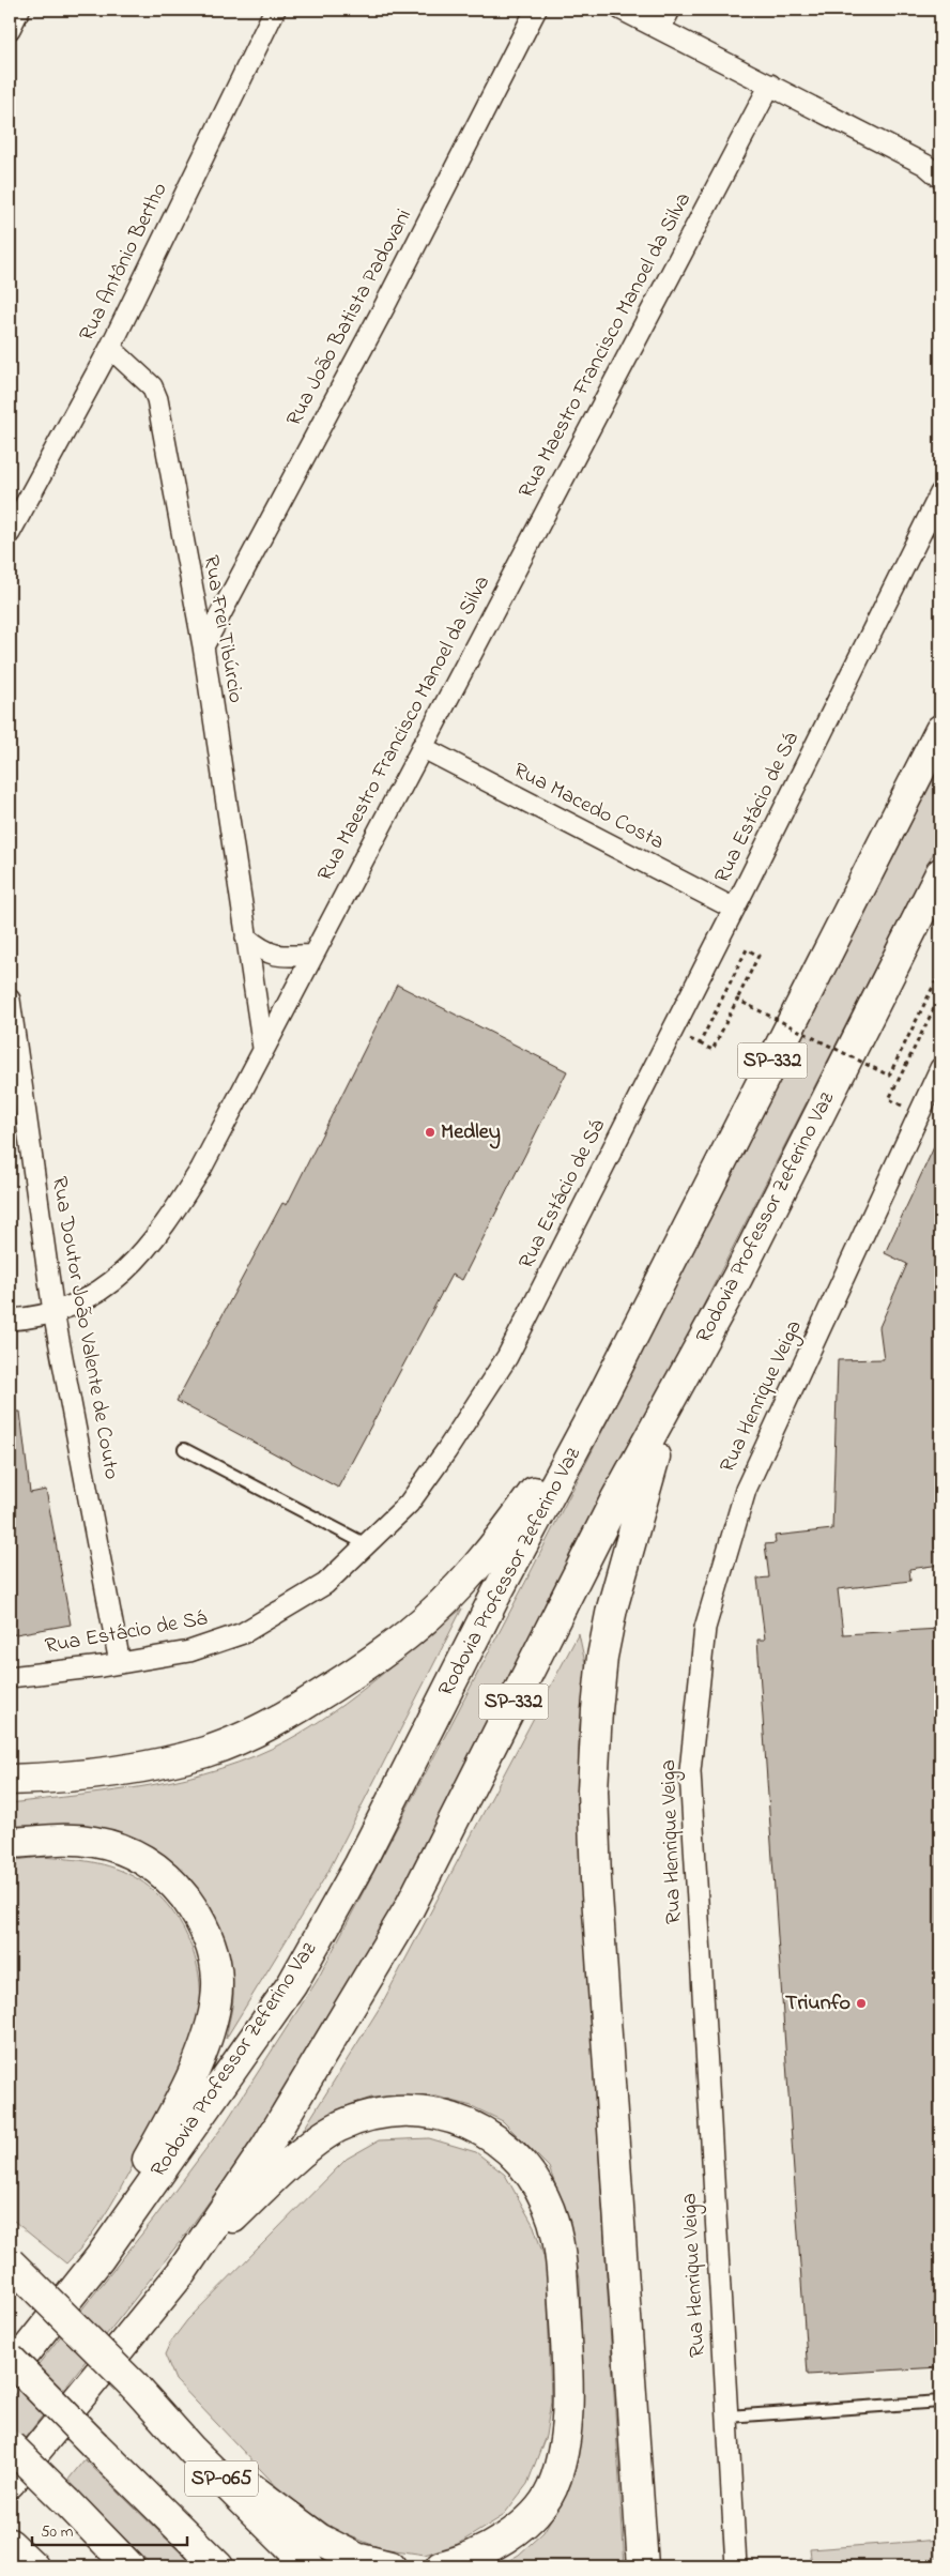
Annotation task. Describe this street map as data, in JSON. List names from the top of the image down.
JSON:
{
  "streets": {
    "highway": ["SP-332", "Rodovia Professor Zeferino Vaz", "SP-065"],
    "street": [
      "Rua Antônio Bertho",
      "Rua João Batista Padovani",
      "Rua Maestro Francisco Manoel da Silva",
      "Rua Frei Tibúrcio",
      "Rua Macedo Costa",
      "Rua Estácio de Sá",
      "Rua Doutor João Valente de Couto",
      "Rua Henrique Veiga"
    ]
  },
  "crossings": [
    ["Rua Antônio Bertho", "Rua Frei Tibúrcio"],
    ["Rua João Batista Padovani", "Rua Frei Tibúrcio"],
    ["Rua Maestro Francisco Manoel da Silva", "Rua Frei Tibúrcio"],
    ["Rua Maestro Francisco Manoel da Silva", "Rua Macedo Costa"],
    ["Rua Maestro Francisco Manoel da Silva", "Rua Doutor João Valente de Couto"],
    ["Rua Macedo Costa", "Rua Estácio de Sá"],
    ["Rua Estácio de Sá", "Rua Doutor João Valente de Couto"]
  ],
  "places": ["Medley", "Triunfo"],
  "scale_bar": "50 m"
}
